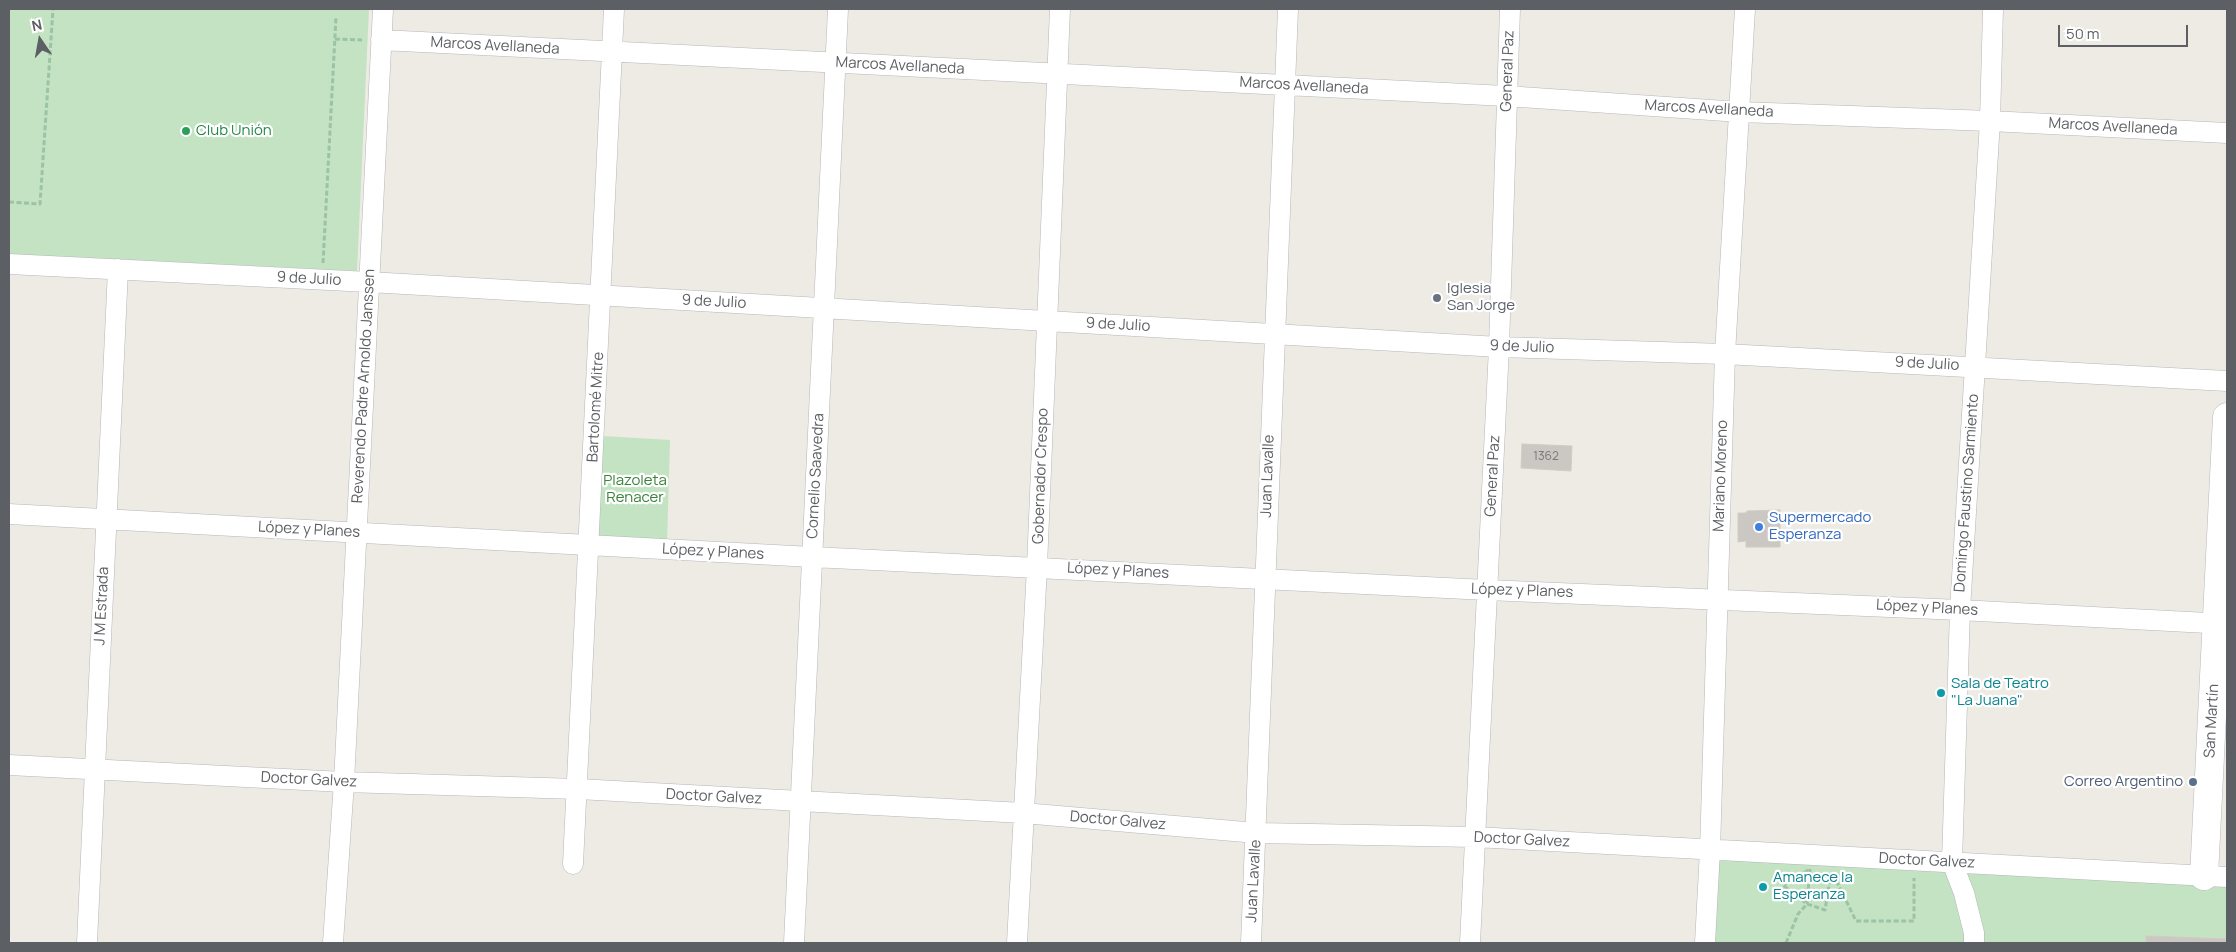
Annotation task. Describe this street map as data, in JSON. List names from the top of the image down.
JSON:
{
  "streets": {
    "main road": ["San Martín"],
    "street": [
      "Marcos Avellaneda",
      "General Paz",
      "9 de Julio",
      "Reverendo Padre Arnoldo Janssen",
      "Bartolomé Mitre",
      "Cornelio Saavedra",
      "Gobernador Crespo",
      "Juan Lavalle",
      "Mariano Moreno",
      "Domingo Faustino Sarmiento",
      "López y Planes",
      "J M Estrada",
      "Doctor Galvez"
    ]
  },
  "crossings": [
    ["Marcos Avellaneda", "General Paz"],
    ["Marcos Avellaneda", "Reverendo Padre Arnoldo Janssen"],
    ["Marcos Avellaneda", "Bartolomé Mitre"],
    ["Marcos Avellaneda", "Cornelio Saavedra"],
    ["Marcos Avellaneda", "Gobernador Crespo"],
    ["Marcos Avellaneda", "Juan Lavalle"],
    ["Marcos Avellaneda", "Mariano Moreno"],
    ["Marcos Avellaneda", "Domingo Faustino Sarmiento"],
    ["General Paz", "9 de Julio"],
    ["General Paz", "López y Planes"],
    ["General Paz", "Doctor Galvez"],
    ["9 de Julio", "Reverendo Padre Arnoldo Janssen"],
    ["9 de Julio", "Bartolomé Mitre"],
    ["9 de Julio", "Cornelio Saavedra"],
    ["9 de Julio", "Gobernador Crespo"],
    ["9 de Julio", "Juan Lavalle"],
    ["9 de Julio", "Mariano Moreno"],
    ["9 de Julio", "Domingo Faustino Sarmiento"],
    ["9 de Julio", "J M Estrada"],
    ["Reverendo Padre Arnoldo Janssen", "López y Planes"],
    ["Reverendo Padre Arnoldo Janssen", "Doctor Galvez"],
    ["Bartolomé Mitre", "López y Planes"],
    ["Bartolomé Mitre", "Doctor Galvez"],
    ["Cornelio Saavedra", "López y Planes"],
    ["Cornelio Saavedra", "Doctor Galvez"],
    ["Gobernador Crespo", "López y Planes"],
    ["Gobernador Crespo", "Doctor Galvez"],
    ["Juan Lavalle", "López y Planes"],
    ["Juan Lavalle", "Doctor Galvez"],
    ["Mariano Moreno", "López y Planes"],
    ["Mariano Moreno", "Doctor Galvez"],
    ["Domingo Faustino Sarmiento", "López y Planes"],
    ["Domingo Faustino Sarmiento", "Doctor Galvez"],
    ["López y Planes", "J M Estrada"],
    ["López y Planes", "San Martín"],
    ["J M Estrada", "Doctor Galvez"],
    ["San Martín", "Doctor Galvez"]
  ],
  "parks": ["Plazoleta Renacer"],
  "places": [
    "Club Unión",
    "Iglesia San Jorge",
    "Supermercado Esperanza",
    "Sala de Teatro \"La Juana\"",
    "Correo Argentino",
    "Amanece la Esperanza"
  ],
  "house_numbers": ["1362"],
  "scale_bar": "50 m",
  "north": "top"
}
